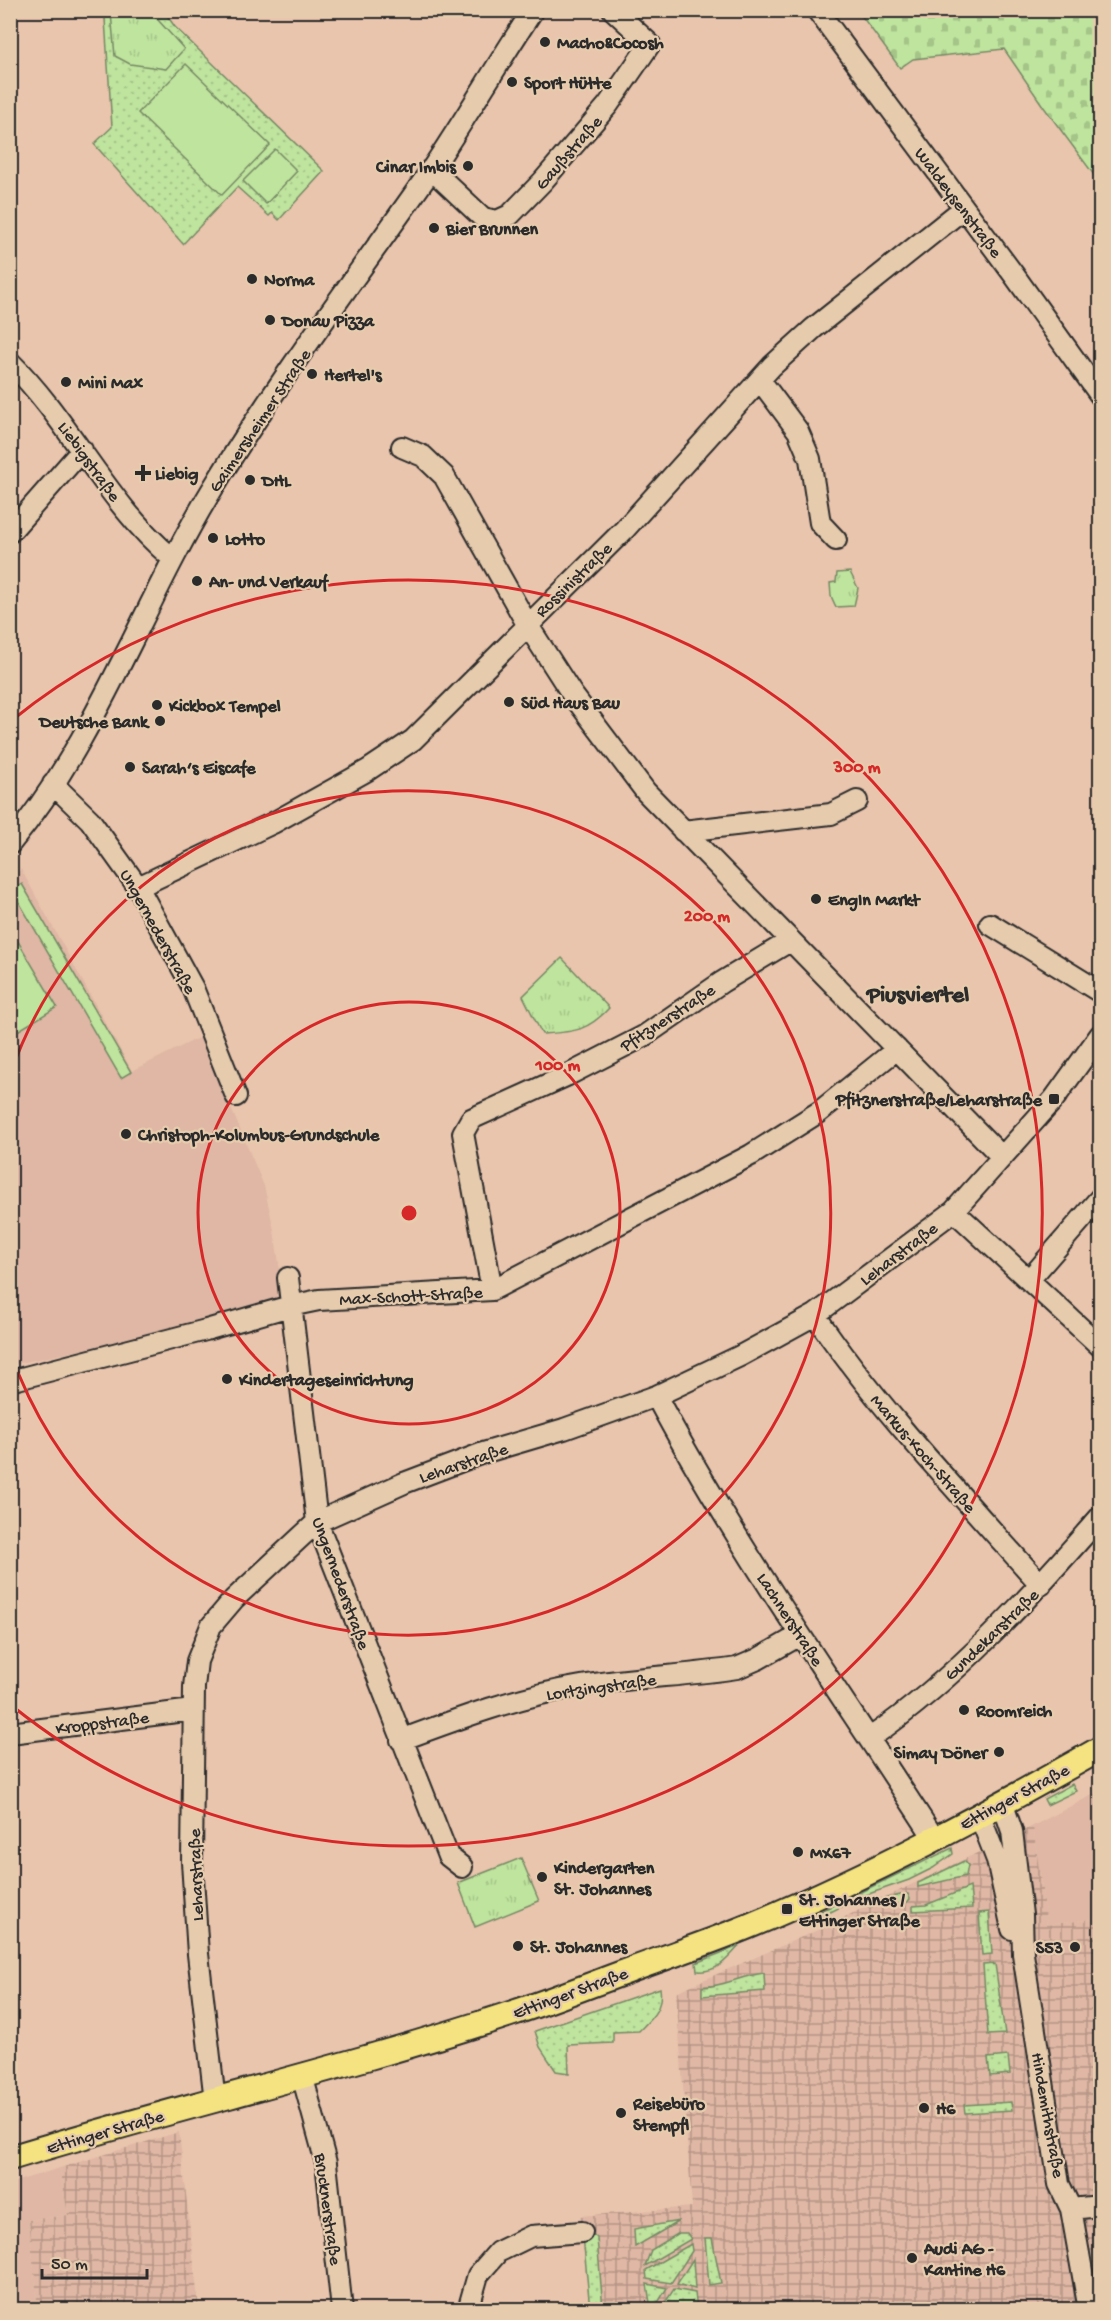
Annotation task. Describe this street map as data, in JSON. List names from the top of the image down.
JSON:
{
  "streets": {
    "main road": ["Ettinger Straße"],
    "street": [
      "Gaußstraße",
      "Waldeysenstraße",
      "Gaimersheimer Straße",
      "Liebigstraße",
      "Rossinistraße",
      "Ungernederstraße",
      "Pfitznerstraße",
      "Leharstraße",
      "Max-Schott-Straße",
      "Markus-Koch-Straße",
      "Lachnerstraße",
      "Gundekarstraße",
      "Lortzingstraße",
      "Kroppstraße",
      "Hindemithstraße",
      "Brucknerstraße"
    ]
  },
  "crossings": [
    ["Gaußstraße", "Gaimersheimer Straße"],
    ["Waldeysenstraße", "Rossinistraße"],
    ["Gaimersheimer Straße", "Liebigstraße"],
    ["Gaimersheimer Straße", "Ungernederstraße"],
    ["Rossinistraße", "Ungernederstraße"],
    ["Ungernederstraße", "Leharstraße"],
    ["Ungernederstraße", "Max-Schott-Straße"],
    ["Ungernederstraße", "Lortzingstraße"],
    ["Pfitznerstraße", "Max-Schott-Straße"],
    ["Leharstraße", "Markus-Koch-Straße"],
    ["Leharstraße", "Lachnerstraße"],
    ["Leharstraße", "Kroppstraße"],
    ["Leharstraße", "Ettinger Straße"],
    ["Markus-Koch-Straße", "Gundekarstraße"],
    ["Lachnerstraße", "Gundekarstraße"],
    ["Lachnerstraße", "Lortzingstraße"],
    ["Lachnerstraße", "Ettinger Straße"],
    ["Ettinger Straße", "Hindemithstraße"],
    ["Ettinger Straße", "Brucknerstraße"]
  ],
  "districts": ["Piusviertel"],
  "places": {
    "other": [
      "Macho&Cocosh",
      "Sport Hütte",
      "Cinar Imbis",
      "Bier Brunnen",
      "Norma",
      "Donau Pizza",
      "Hertel's",
      "Mini Max",
      "DHL",
      "Lotto",
      "An- und Verkauf",
      "Süd Haus Bau",
      "Kickbox Tempel",
      "Deutsche Bank",
      "Sarah‘s Eiscafe",
      "EngIn Markt",
      "Christoph-Kolumbus-Grundschule",
      "Kindertageseinrichtung",
      "Roomreich",
      "Simay Döner",
      "MX67",
      "Kindergarten St. Johannes",
      "St. Johannes",
      "S53",
      "H6",
      "Reisebüro Stempfl",
      "Audi AG - Kantine H6"
    ],
    "health": ["Liebig"],
    "transit": ["Pfitznerstraße/Leharstraße", "St. Johannes / Ettinger Straße"]
  },
  "scale_bar": "50 m",
  "rings": ["300 m", "200 m", "100 m"]
}
